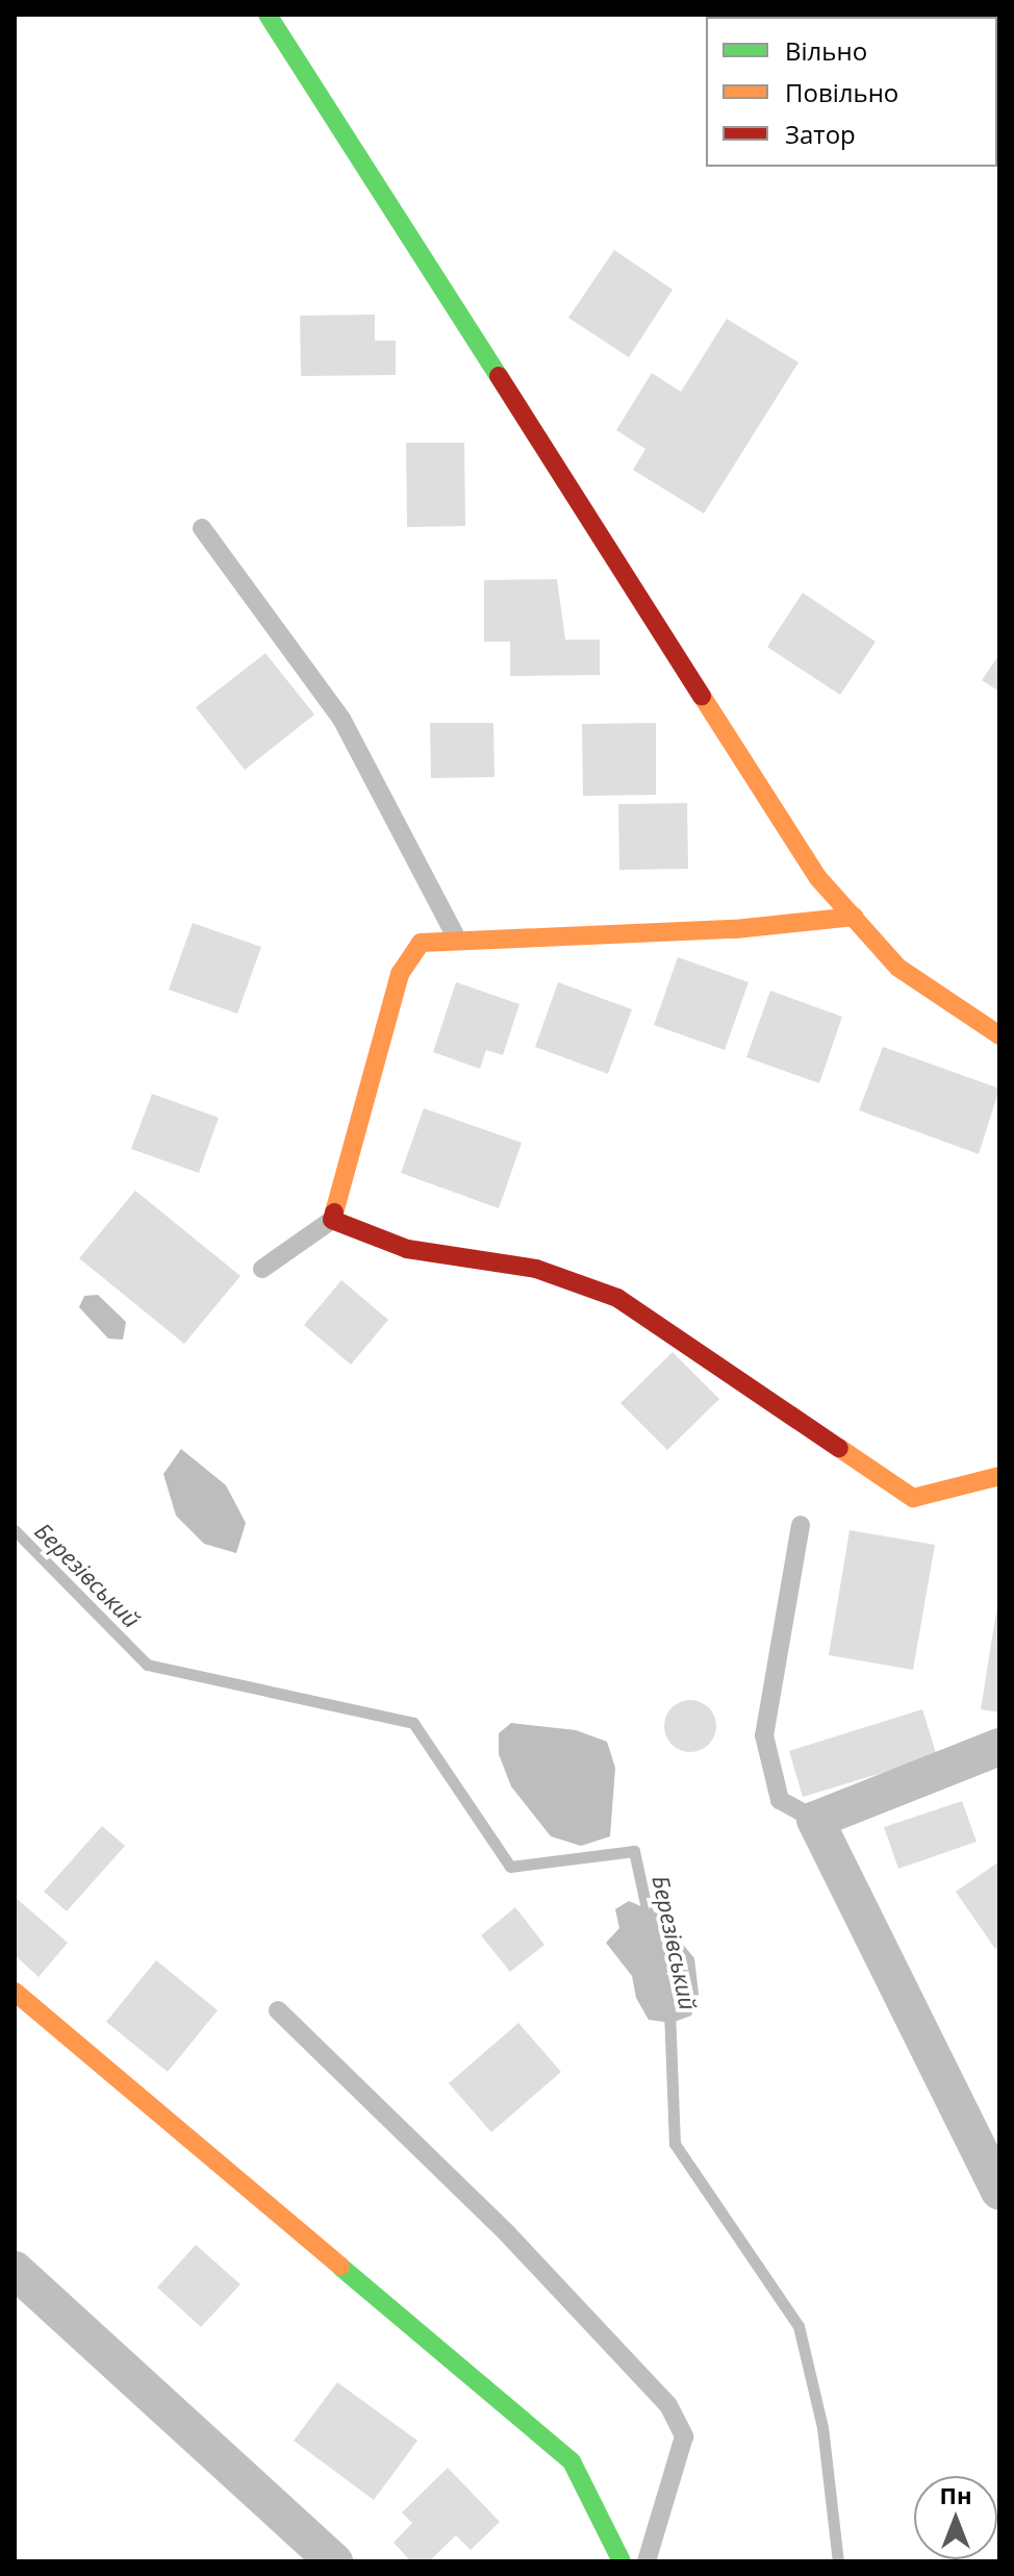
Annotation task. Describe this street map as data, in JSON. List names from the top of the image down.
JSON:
{
  "water": ["Березівський"],
  "legend": ["Вільно", "Повільно", "Затор"],
  "north": "top"
}
